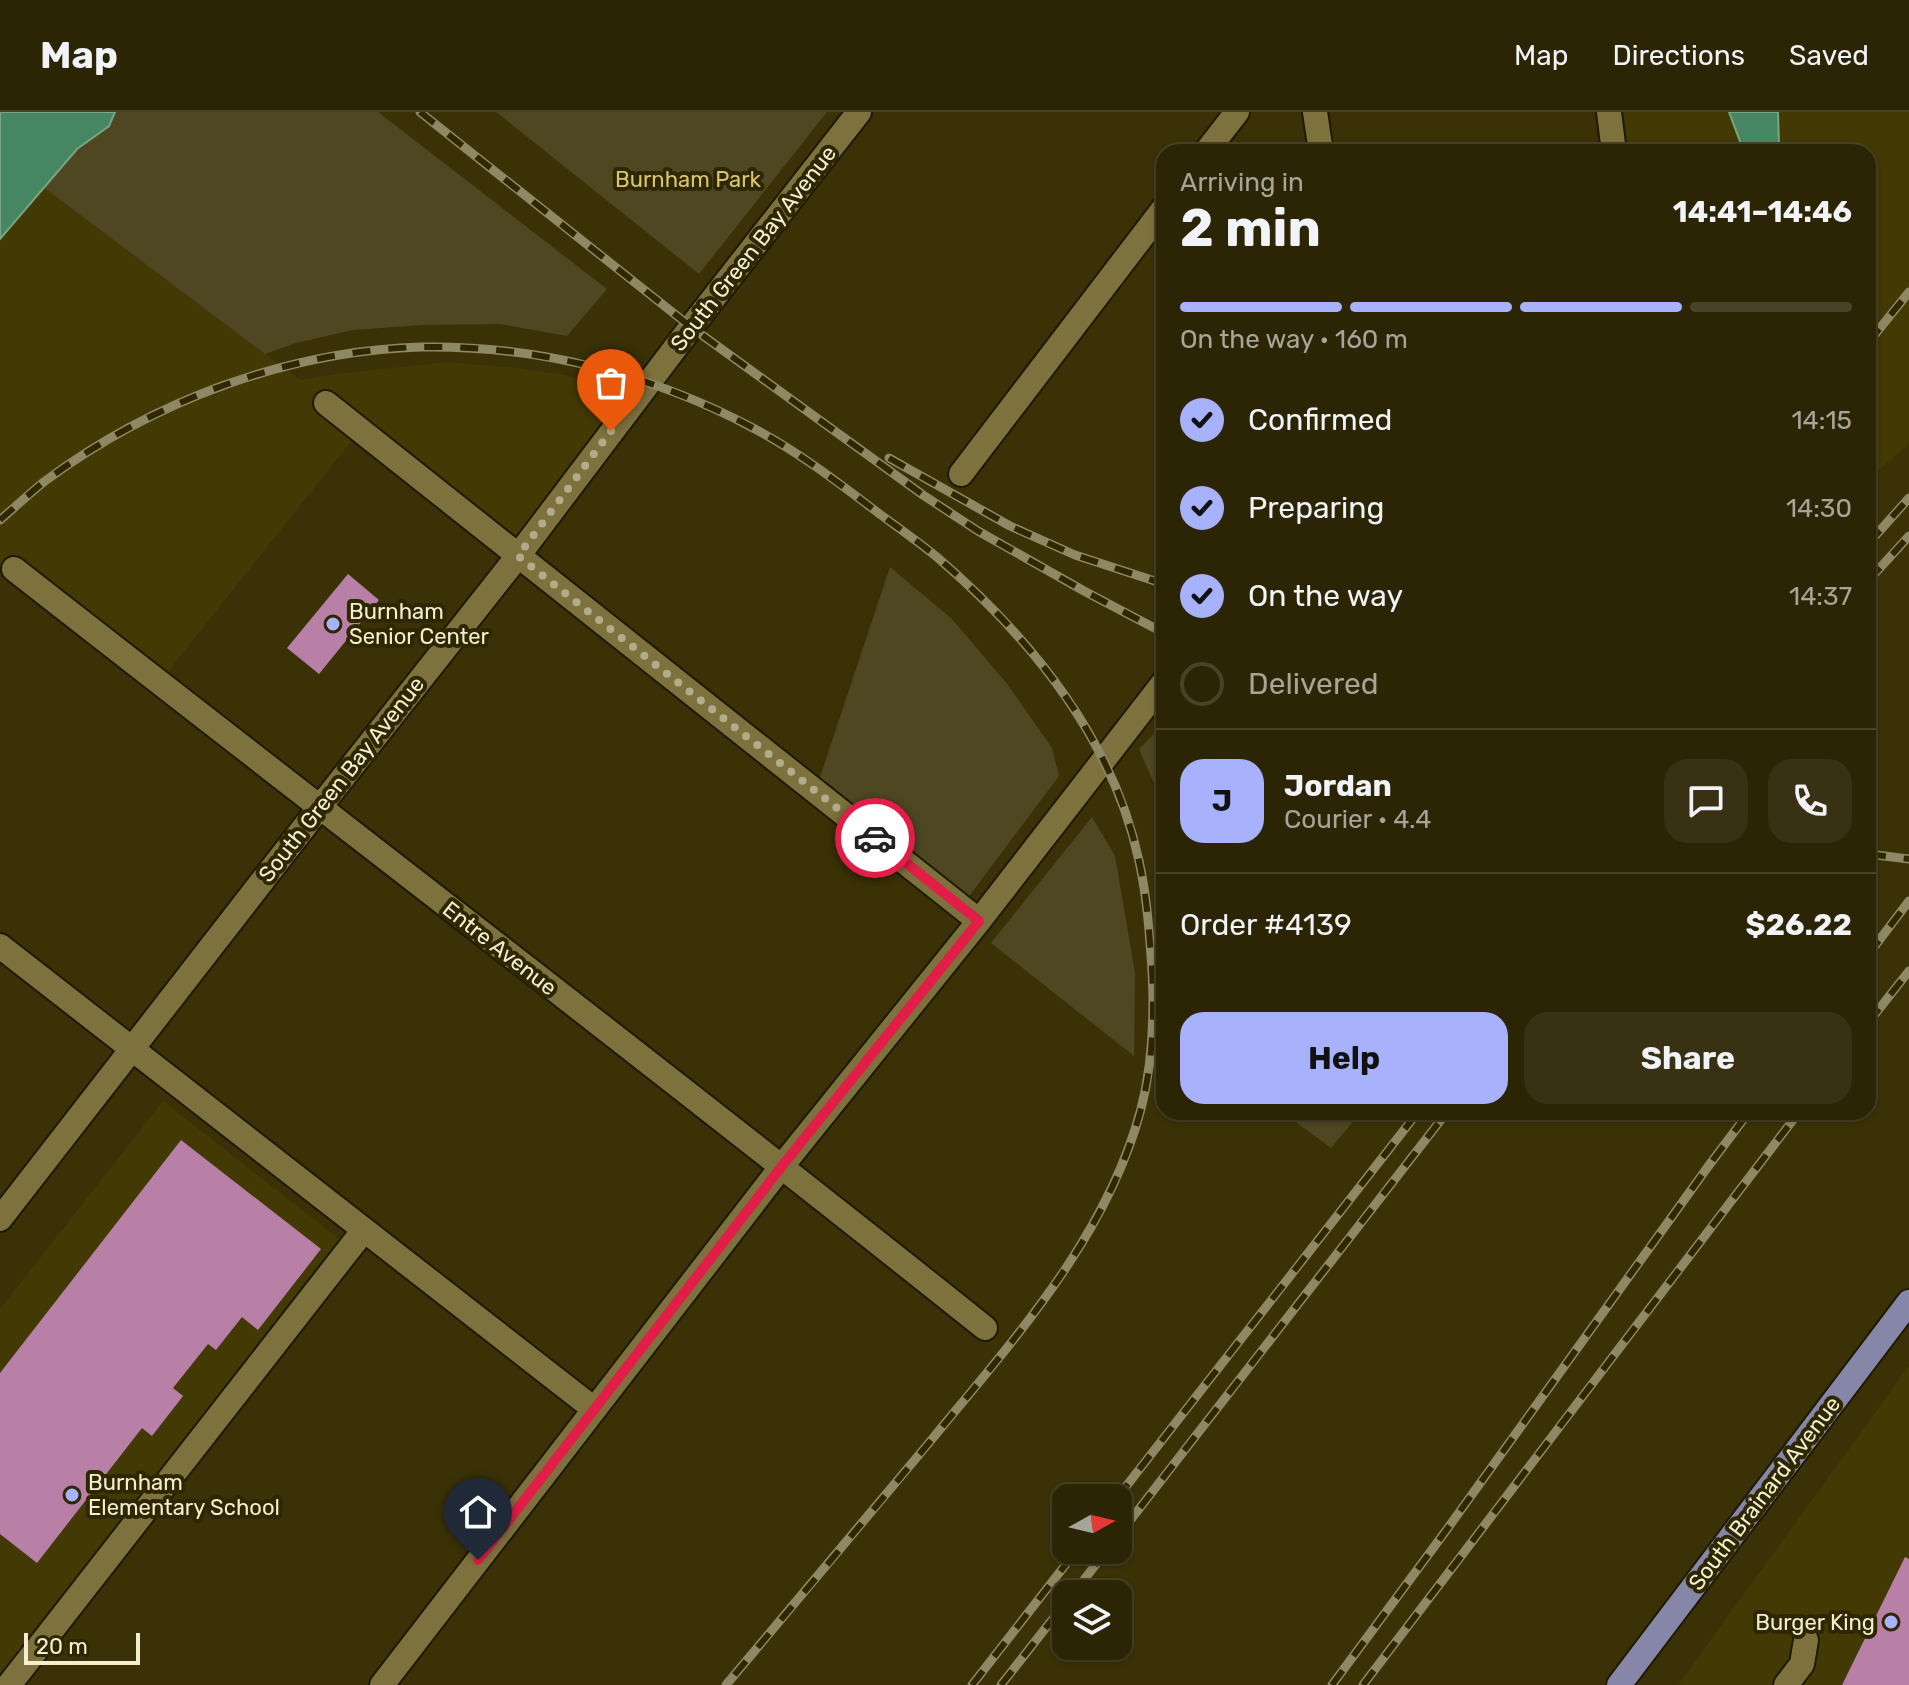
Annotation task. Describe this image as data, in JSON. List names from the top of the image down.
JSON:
{
  "streets": {
    "main road": ["South Brainard Avenue"],
    "street": ["South Green Bay Avenue", "Entre Avenue"]
  },
  "crossings": [
    ["South Green Bay Avenue", "Entre Avenue"]
  ],
  "parks": ["Burnham Park"],
  "places": ["Burnham Senior Center", "Burnham Elementary School", "Burger King"],
  "scale_bar": "20 m",
  "north": "right",
  "page": {
    "header": "Map",
    "nav": ["Map", "Directions", "Saved"],
    "heading": ["2 min", "Arriving in", "14:41–14:46"],
    "panel": [
      "Jordan",
      "Courier · 4.4",
      "Order #4139",
      "$26.22"
    ],
    "bar": "On the way · 160 m",
    "list": [
      ["Confirmed", "14:15"],
      ["Preparing", "14:30"],
      ["On the way", "14:37"],
      "Delivered"
    ],
    "round": "J",
    "buttons": ["Help", "Share"],
    "scale": "20 m"
  }
}
